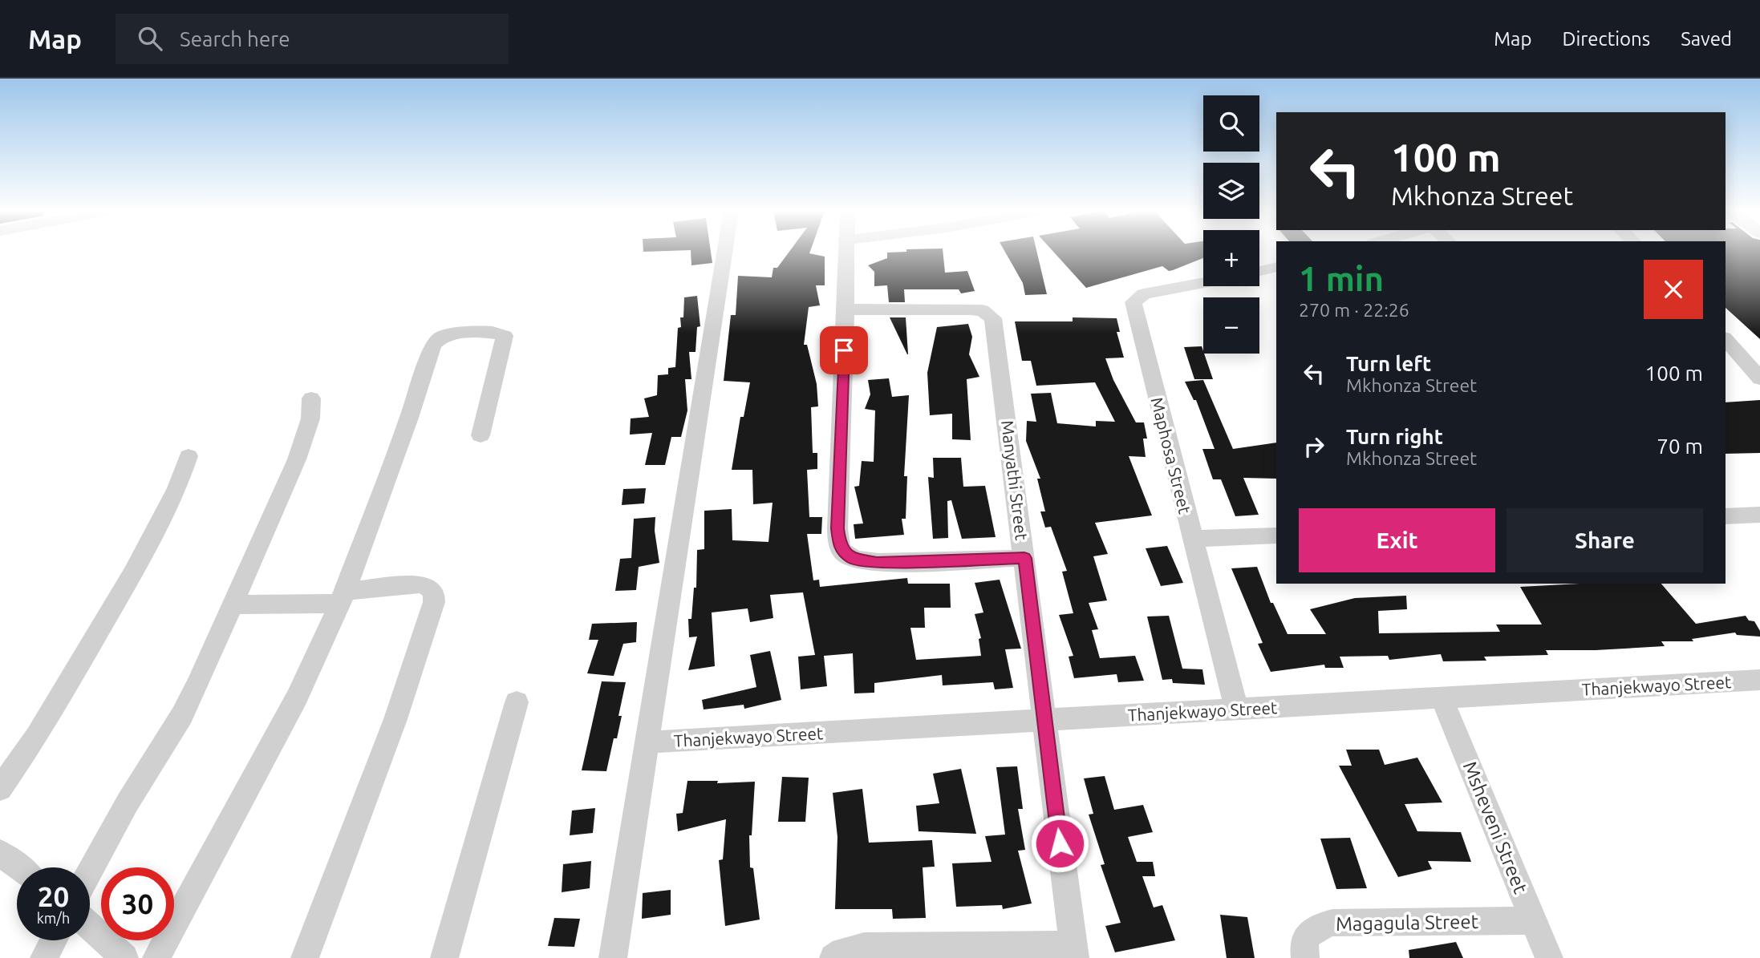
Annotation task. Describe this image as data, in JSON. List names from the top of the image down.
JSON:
{
  "streets": {
    "street": [
      "Maphosa Street",
      "Manyathi Street",
      "Thanjekwayo Street",
      "Msheveni Street",
      "Magagula Street"
    ]
  },
  "crossings": [
    ["Maphosa Street", "Thanjekwayo Street"],
    ["Manyathi Street", "Thanjekwayo Street"],
    ["Thanjekwayo Street", "Msheveni Street"],
    ["Msheveni Street", "Magagula Street"]
  ],
  "page": {
    "header": "Map",
    "search": "Search here",
    "nav": ["Map", "Directions", "Saved"],
    "map_buttons": ["+", "−"],
    "turn": ["100 m", "Mkhonza Street"],
    "heading": ["1 min", "270 m · 22:26"],
    "list": [
      {
        "name": "Turn left",
        "note": "Mkhonza Street",
        "value": "100 m"
      },
      {
        "name": "Turn right",
        "note": "Mkhonza Street",
        "value": "70 m"
      }
    ],
    "buttons": ["Exit", "Share"],
    "speed": "20 km/h",
    "limit": "30"
  }
}
